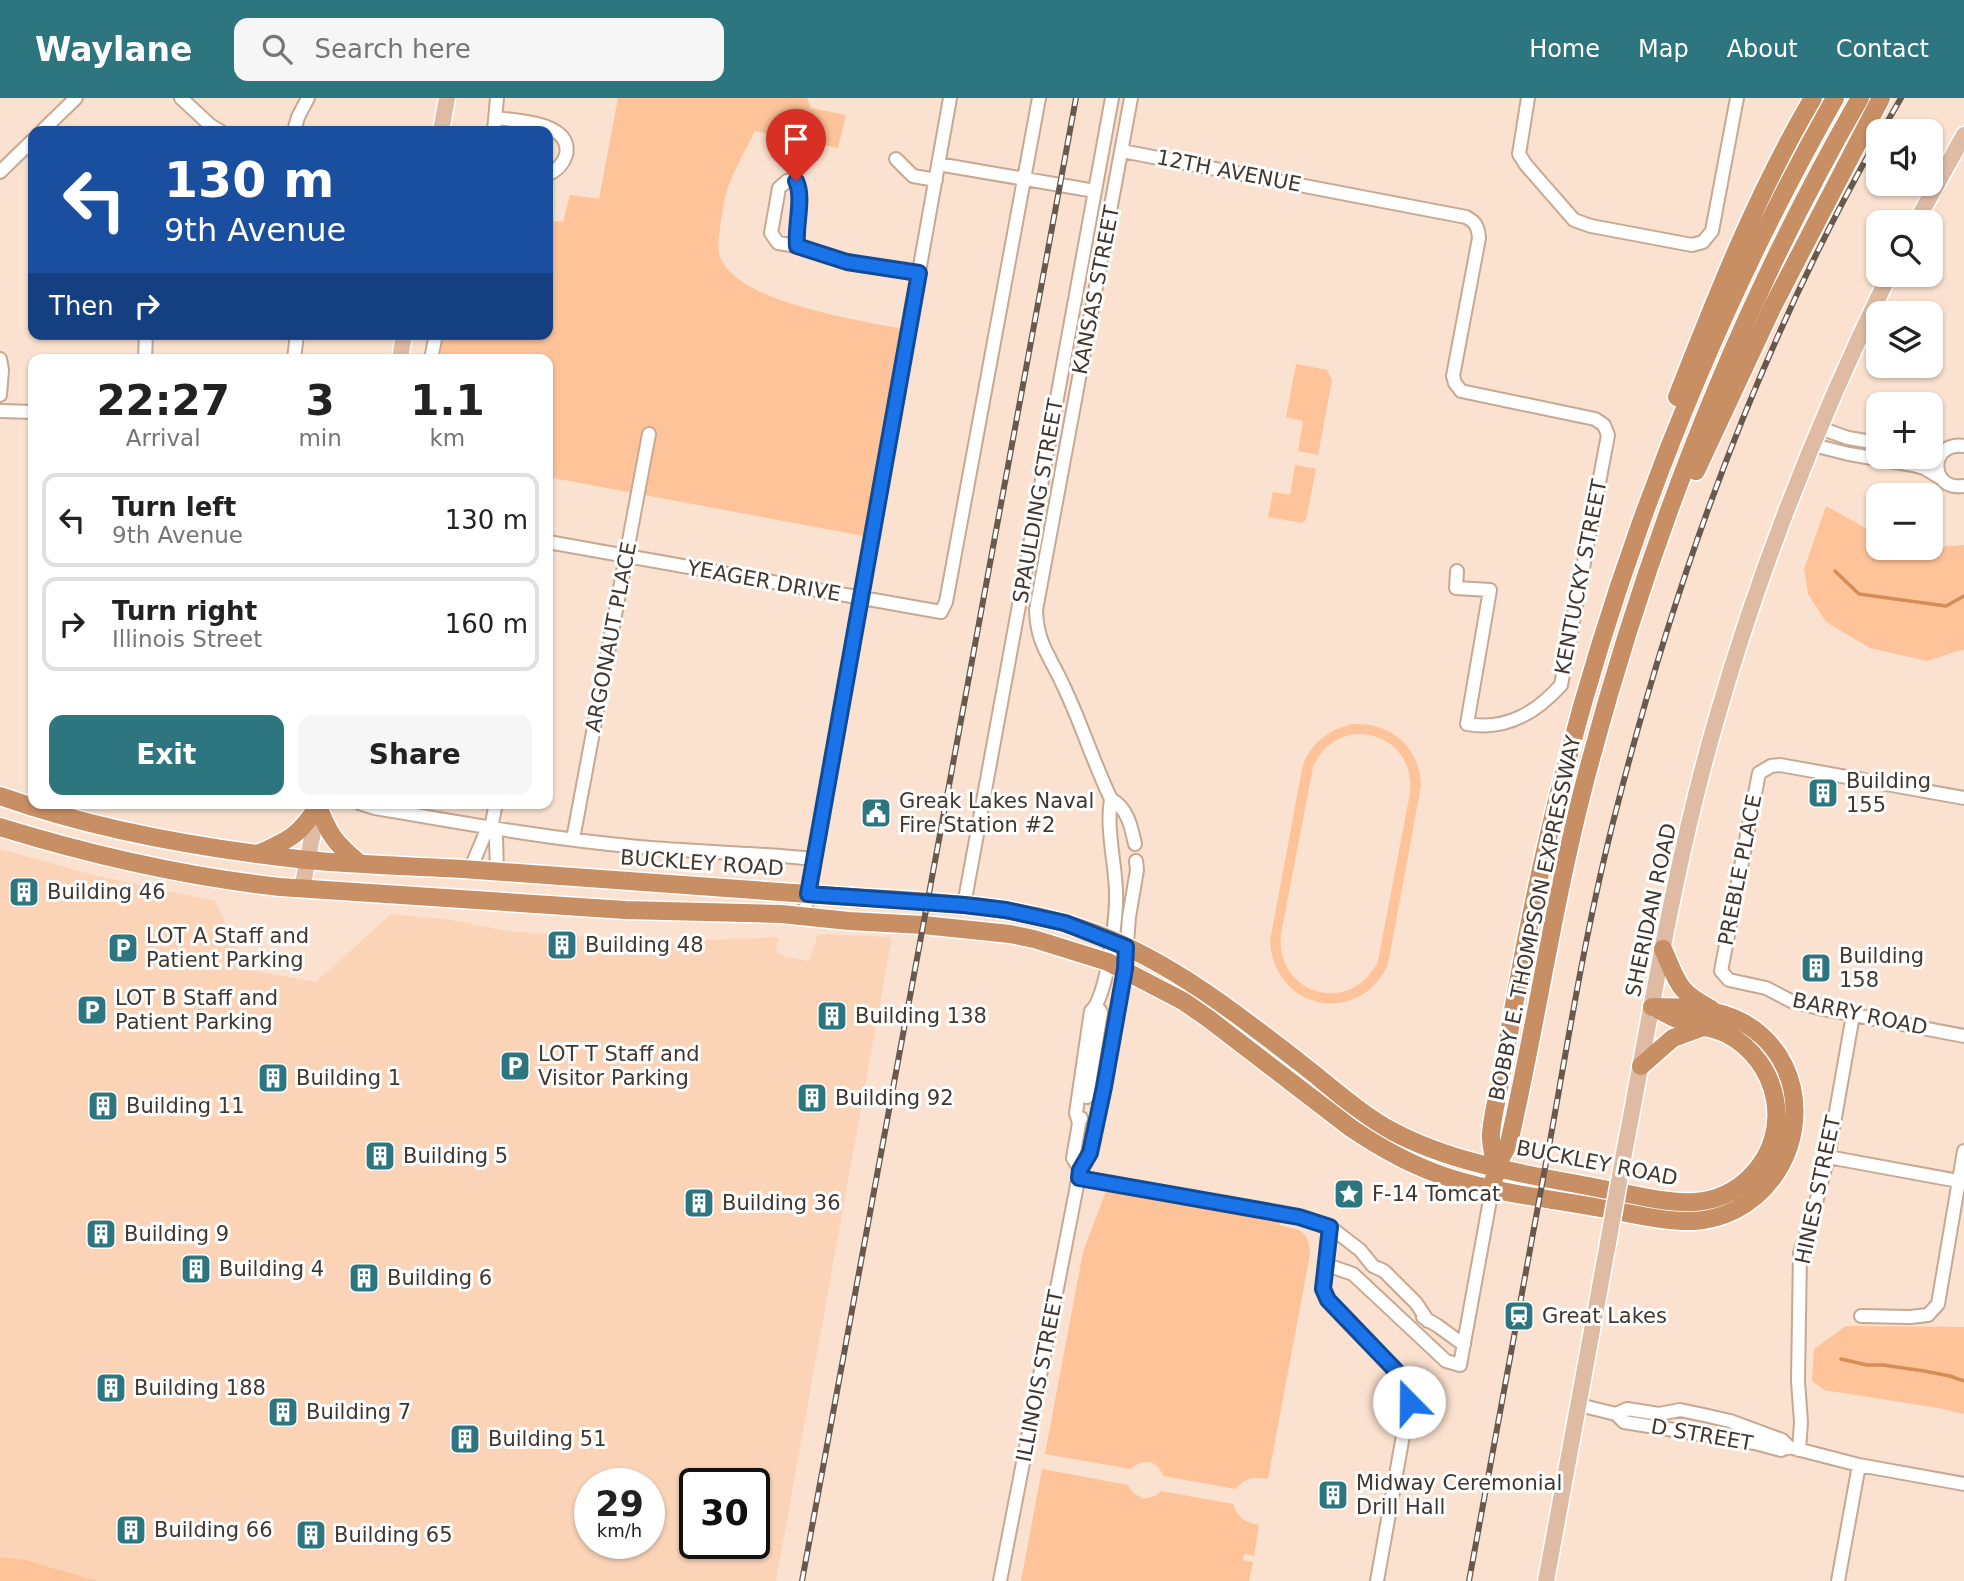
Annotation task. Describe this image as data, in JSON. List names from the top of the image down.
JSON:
{
  "streets": {
    "highway": ["BUCKLEY ROAD", "BOBBY E. THOMPSON EXPRESSWAY"],
    "main road": ["SHERIDAN ROAD"],
    "street": [
      "12TH AVENUE",
      "KANSAS STREET",
      "SPAULDING STREET",
      "KENTUCKY STREET",
      "YEAGER DRIVE",
      "ARGONAUT PLACE",
      "PREBLE PLACE",
      "BARRY ROAD",
      "HINES STREET",
      "ILLINOIS STREET",
      "D STREET"
    ]
  },
  "crossings": [
    ["12TH AVENUE", "KANSAS STREET"],
    ["12TH AVENUE", "KENTUCKY STREET"],
    ["KANSAS STREET", "BUCKLEY ROAD"],
    ["KANSAS STREET", "ILLINOIS STREET"],
    ["SPAULDING STREET", "BUCKLEY ROAD"],
    ["YEAGER DRIVE", "ARGONAUT PLACE"],
    ["BUCKLEY ROAD", "SHERIDAN ROAD"],
    ["BUCKLEY ROAD", "BOBBY E. THOMPSON EXPRESSWAY"],
    ["BUCKLEY ROAD", "ILLINOIS STREET"],
    ["PREBLE PLACE", "BARRY ROAD"],
    ["SHERIDAN ROAD", "D STREET"],
    ["BARRY ROAD", "HINES STREET"],
    ["HINES STREET", "D STREET"]
  ],
  "places": {
    "building": [
      "Building 155",
      "Building 46",
      "Building 48",
      "Building 158",
      "Building 138",
      "Building 1",
      "Building 92",
      "Building 11",
      "Building 5",
      "Building 36",
      "Building 9",
      "Building 4",
      "Building 6",
      "Building 188",
      "Building 7",
      "Building 51",
      "Midway Ceremonial Drill Hall",
      "Building 66",
      "Building 65"
    ],
    "public building": ["Greak Lakes Naval Fire Station #2"],
    "parking": ["LOT A Staff and Patient Parking", "LOT B Staff and Patient Parking", "LOT T Staff and Visitor Parking"],
    "place": ["F-14 Tomcat"],
    "station": ["Great Lakes"]
  },
  "page": {
    "header": "Waylane",
    "search": "Search here",
    "nav": [
      "Home",
      "Map",
      "About",
      "Contact"
    ],
    "map_buttons": ["+", "−"],
    "turn": ["130 m", "9th Avenue"],
    "then": "Then",
    "eta": [
      "22:27",
      "Arrival",
      "3",
      "min",
      "1.1",
      "km"
    ],
    "list": [
      {
        "name": "Turn left",
        "note": "9th Avenue",
        "value": "130 m"
      },
      {
        "name": "Turn right",
        "note": "Illinois Street",
        "value": "160 m"
      }
    ],
    "buttons": ["Exit", "Share"],
    "speed": "29 km/h",
    "limit": "30"
  }
}
